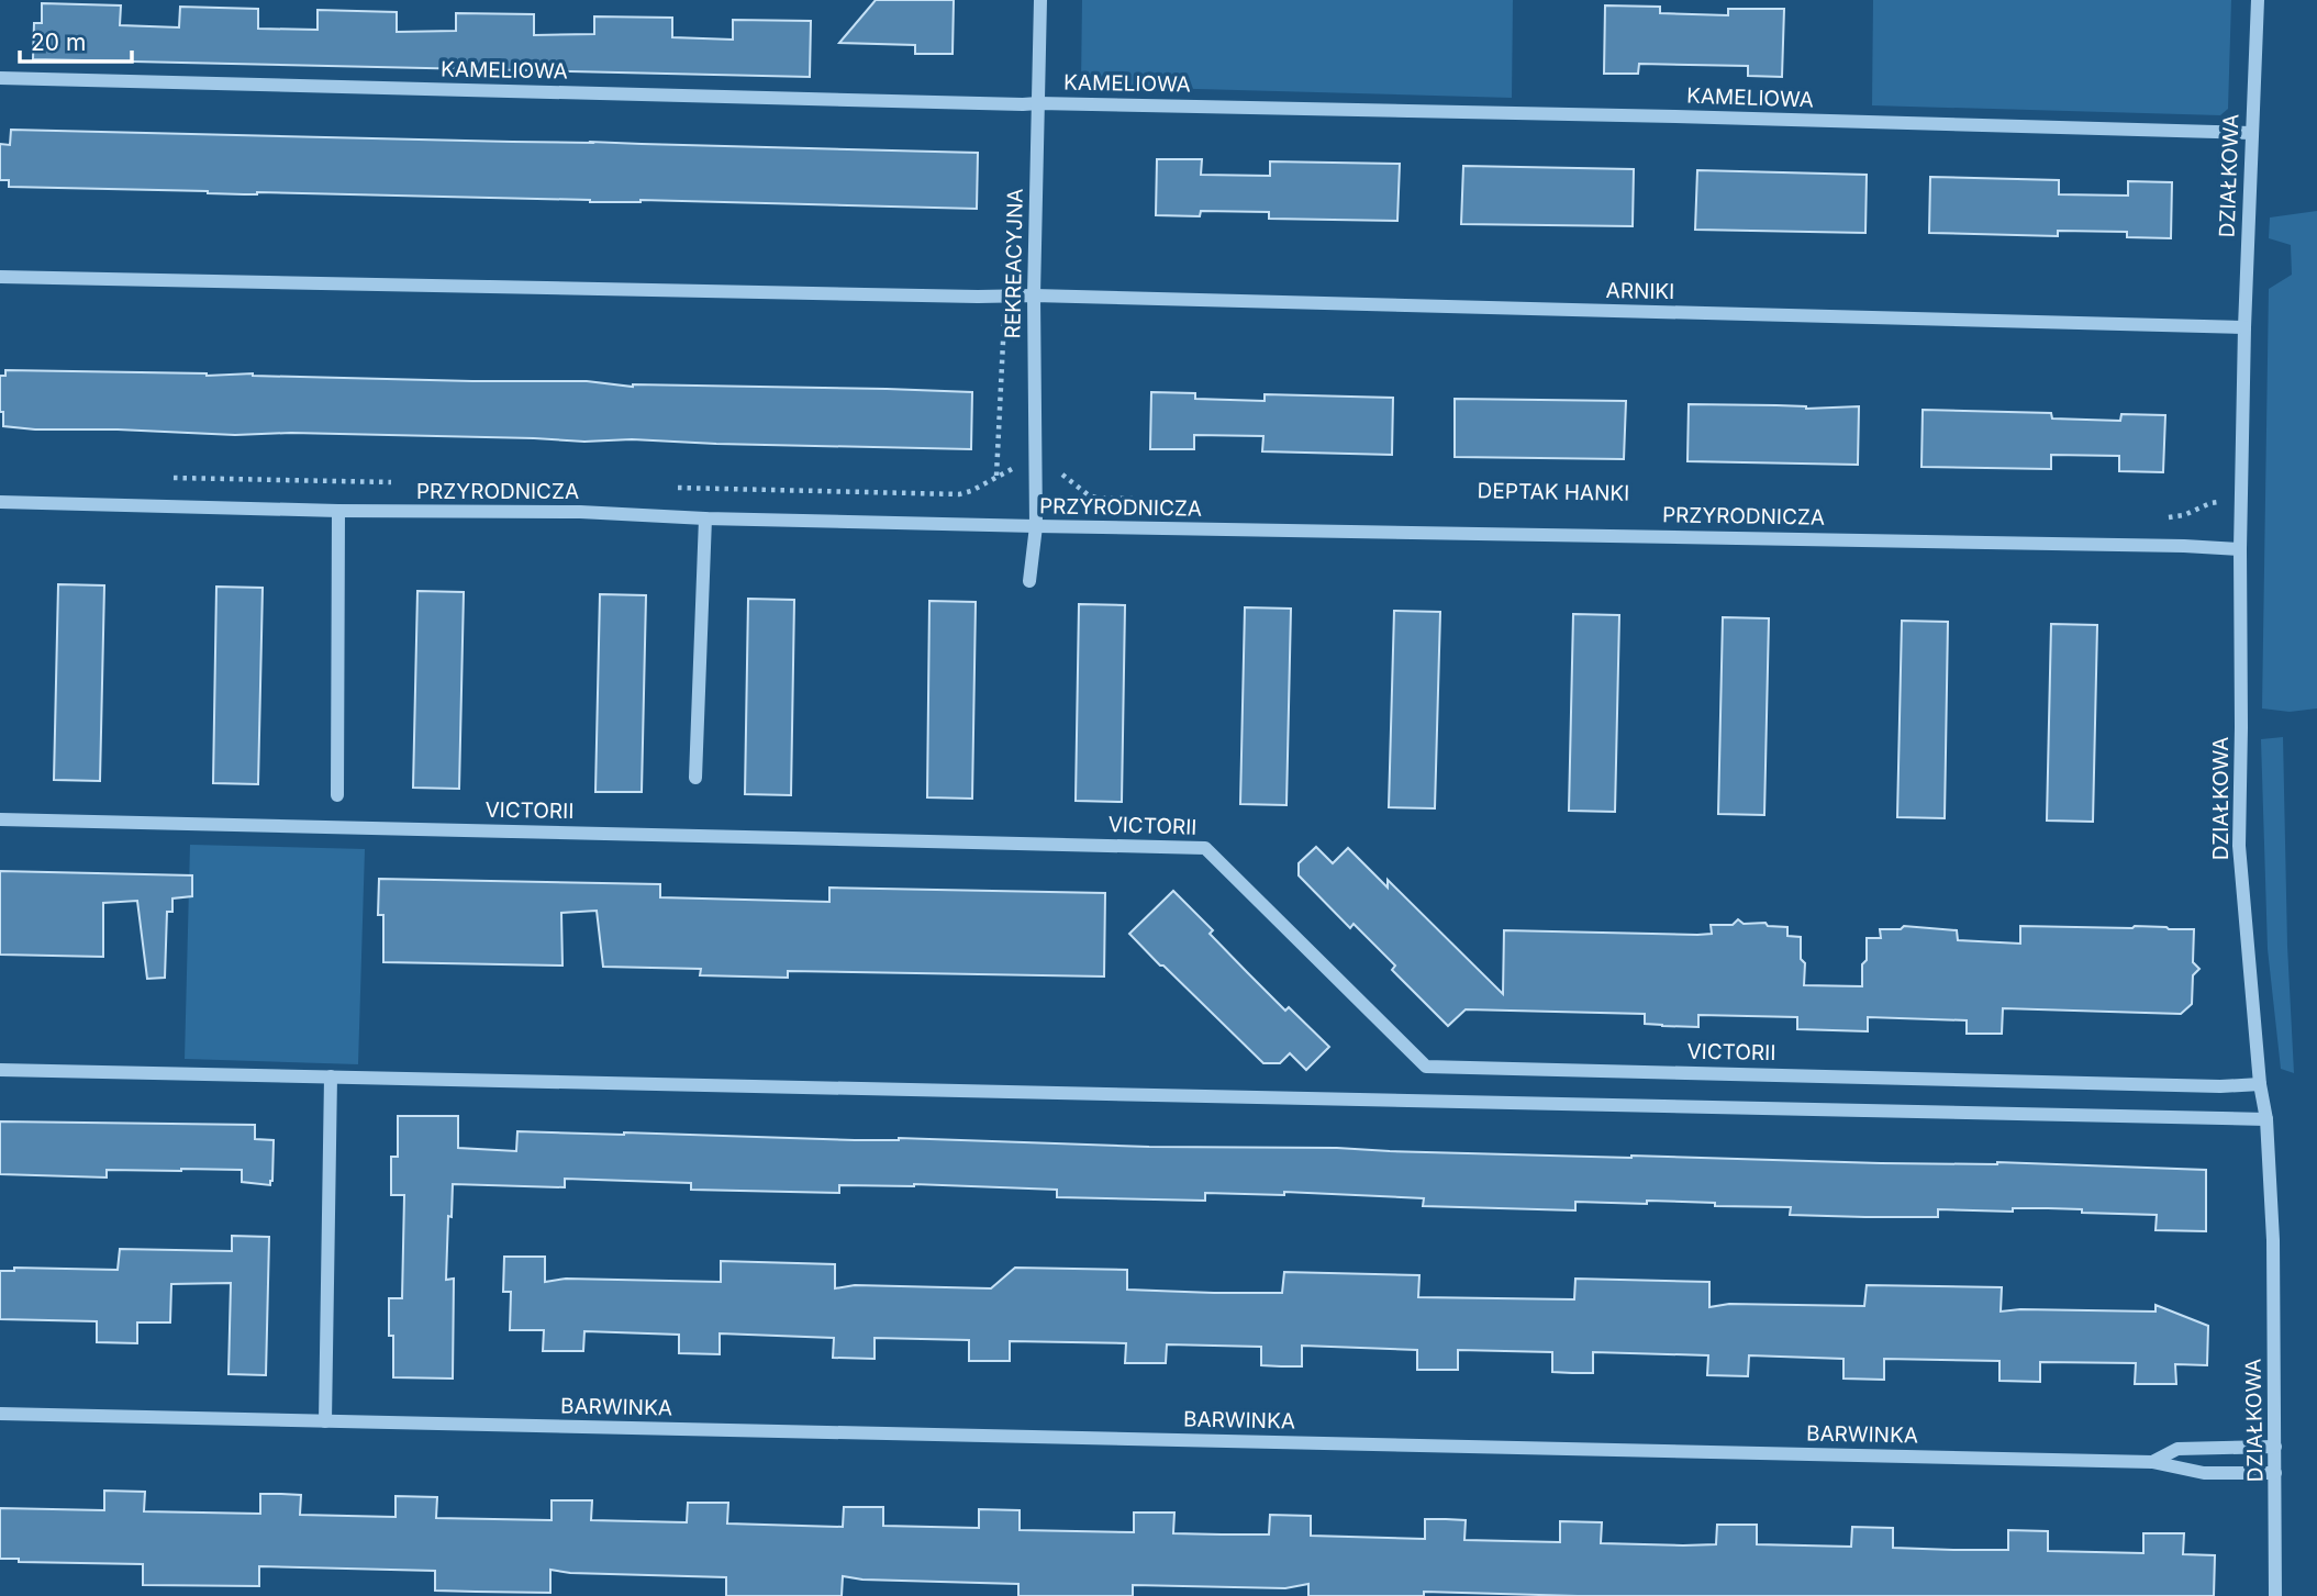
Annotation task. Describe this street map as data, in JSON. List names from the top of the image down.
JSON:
{
  "streets": {
    "street": [
      "KAMELIOWA",
      "DZIAŁKOWA",
      "REKREACYJNA",
      "ARNIKI",
      "PRZYRODNICZA",
      "VICTORII",
      "BARWINKA"
    ]
  },
  "crossings": [
    ["KAMELIOWA", "DZIAŁKOWA"],
    ["KAMELIOWA", "REKREACYJNA"],
    ["DZIAŁKOWA", "ARNIKI"],
    ["DZIAŁKOWA", "PRZYRODNICZA"],
    ["DZIAŁKOWA", "VICTORII"],
    ["DZIAŁKOWA", "BARWINKA"],
    ["REKREACYJNA", "ARNIKI"],
    ["REKREACYJNA", "PRZYRODNICZA"]
  ],
  "scale_bar": "20 m"
}
